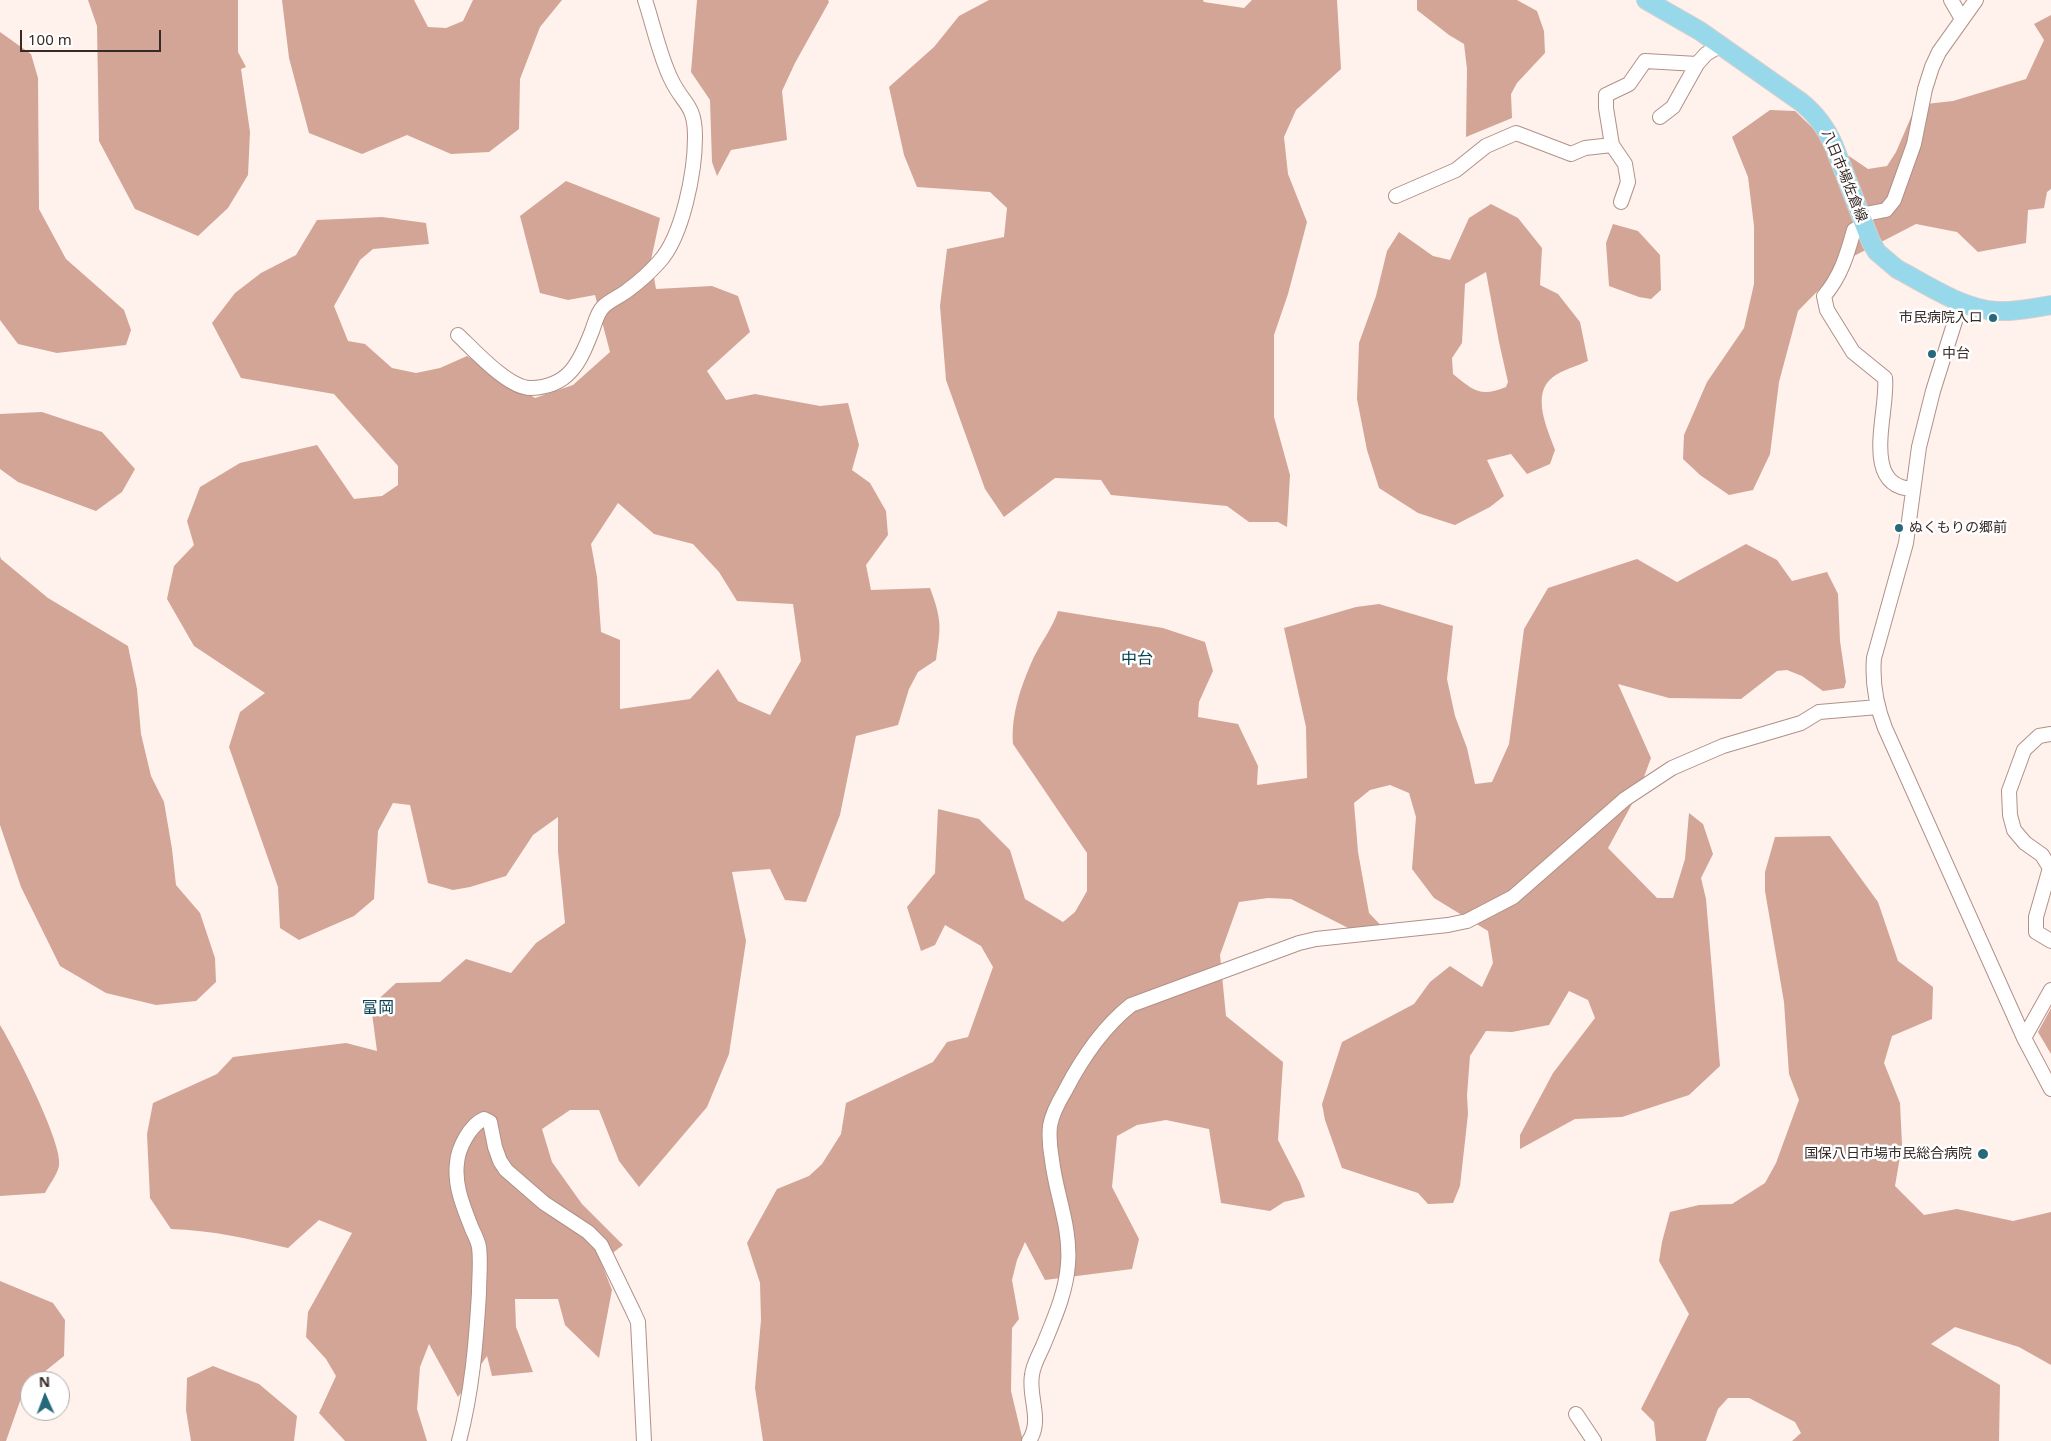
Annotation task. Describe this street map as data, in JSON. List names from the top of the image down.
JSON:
{
  "streets": {
    "main road": ["八日市場佐倉線"]
  },
  "districts": ["中台", "富岡"],
  "places": [
    "市民病院入ロ",
    "中台",
    "ぬくもりの郷前",
    "国保八日市場市民総合病院"
  ],
  "scale_bar": "100 m",
  "north": "top"
}
